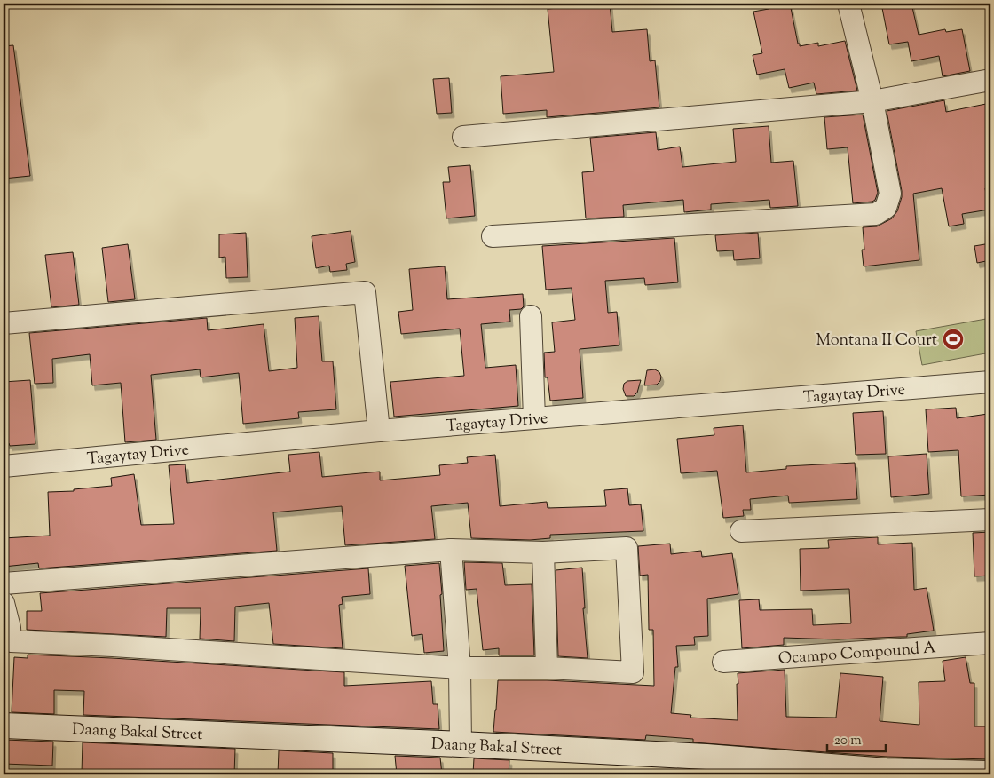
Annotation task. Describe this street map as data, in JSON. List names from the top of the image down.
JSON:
{
  "streets": {
    "street": ["Tagaytay Drive", "Ocampo Compound A", "Daang Bakal Street"]
  },
  "places": {
    "sports": ["Montana II Court"]
  },
  "scale_bar": "20 m"
}
